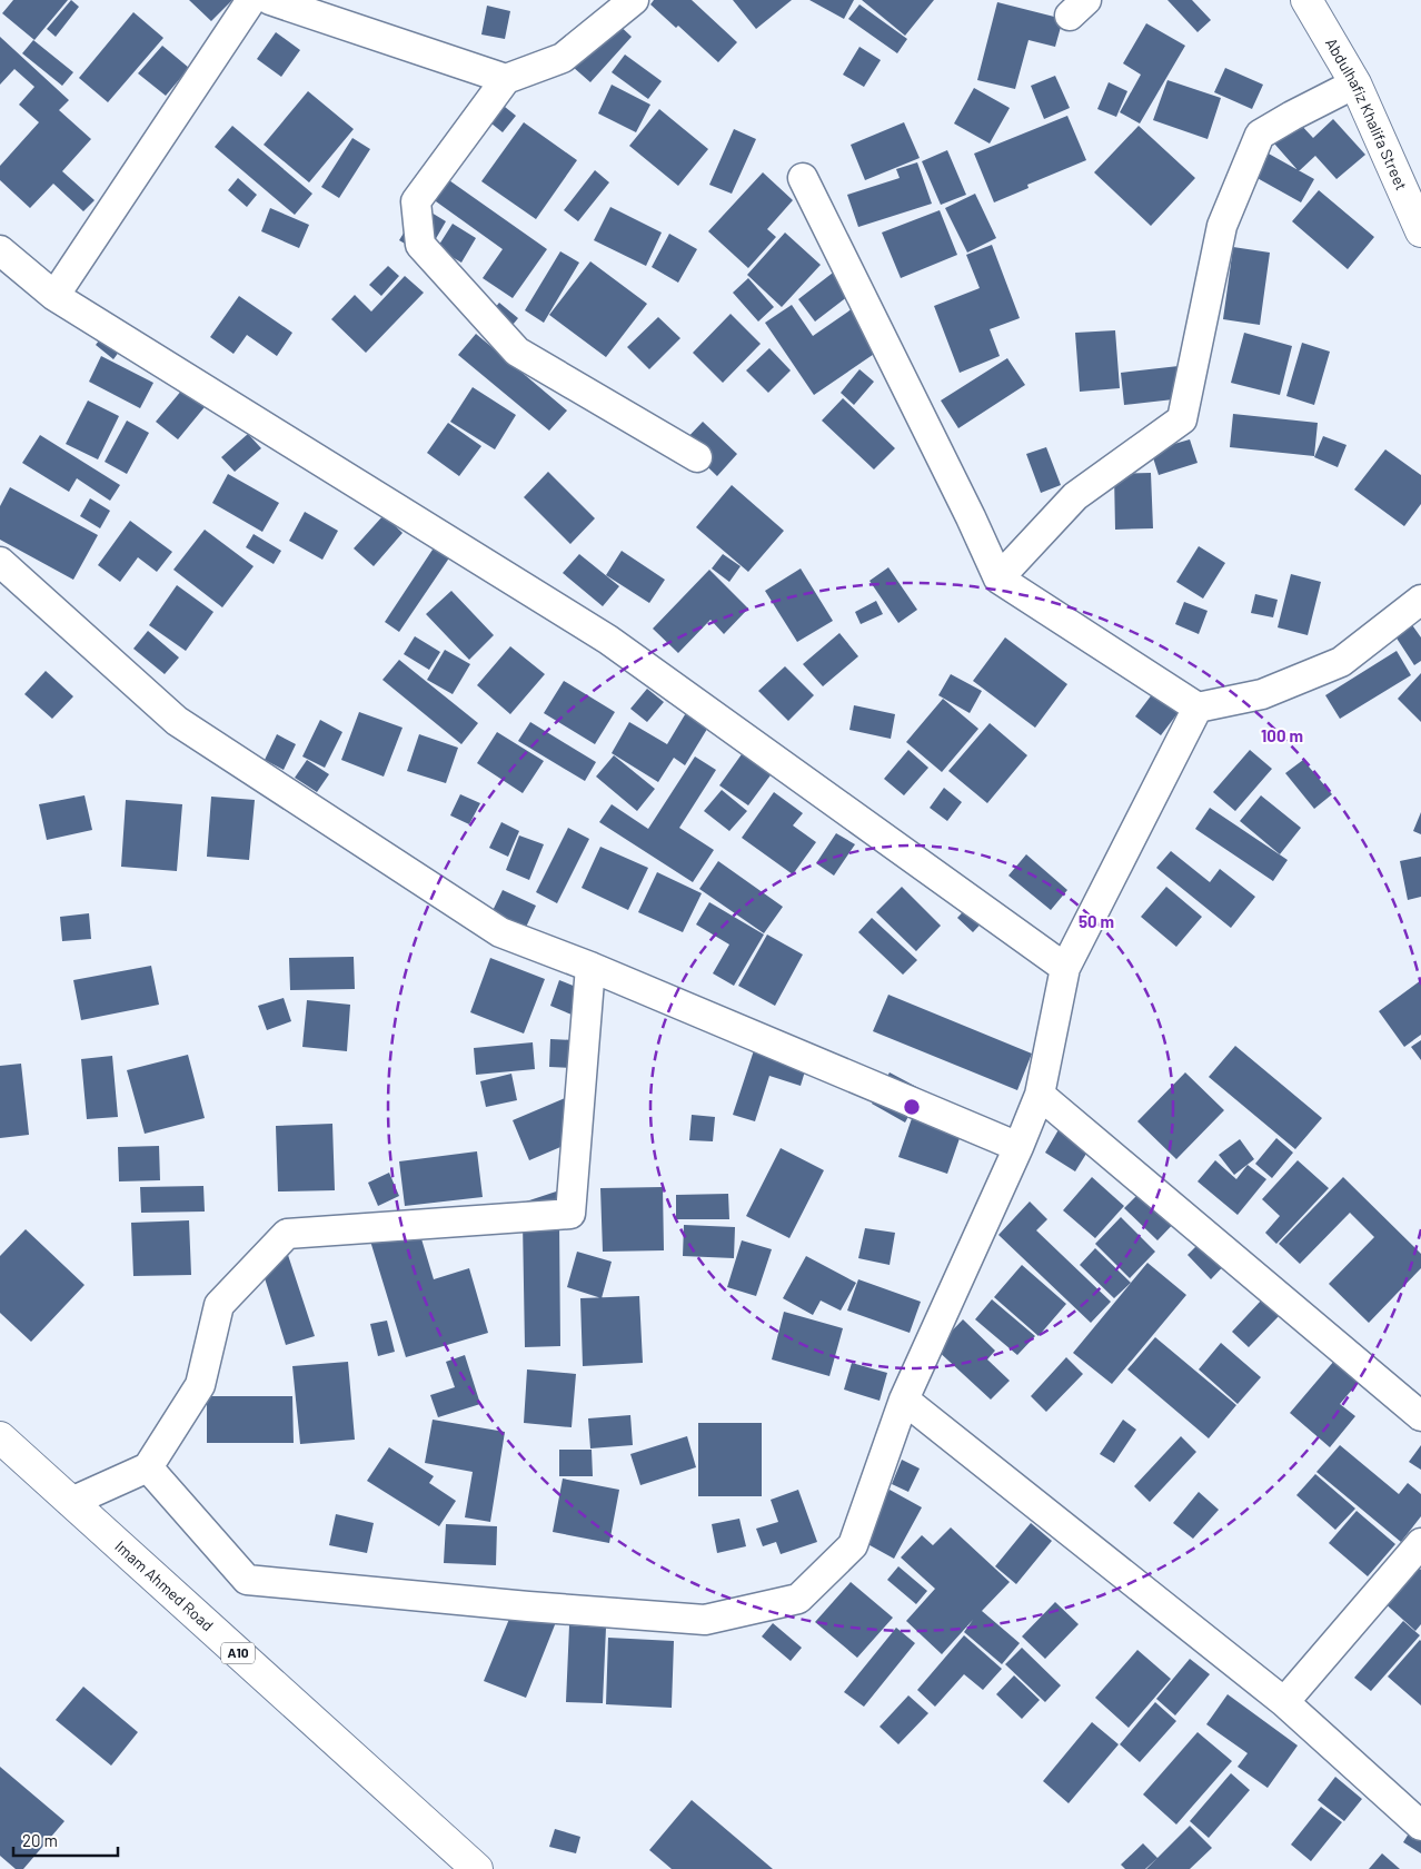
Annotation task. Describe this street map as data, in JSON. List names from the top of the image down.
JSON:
{
  "streets": {
    "main road": ["Abdulhafiz Khalifa Street", "Imam Ahmed Road", "A10"]
  },
  "scale_bar": "20 m",
  "rings": ["100 m", "50 m"]
}
